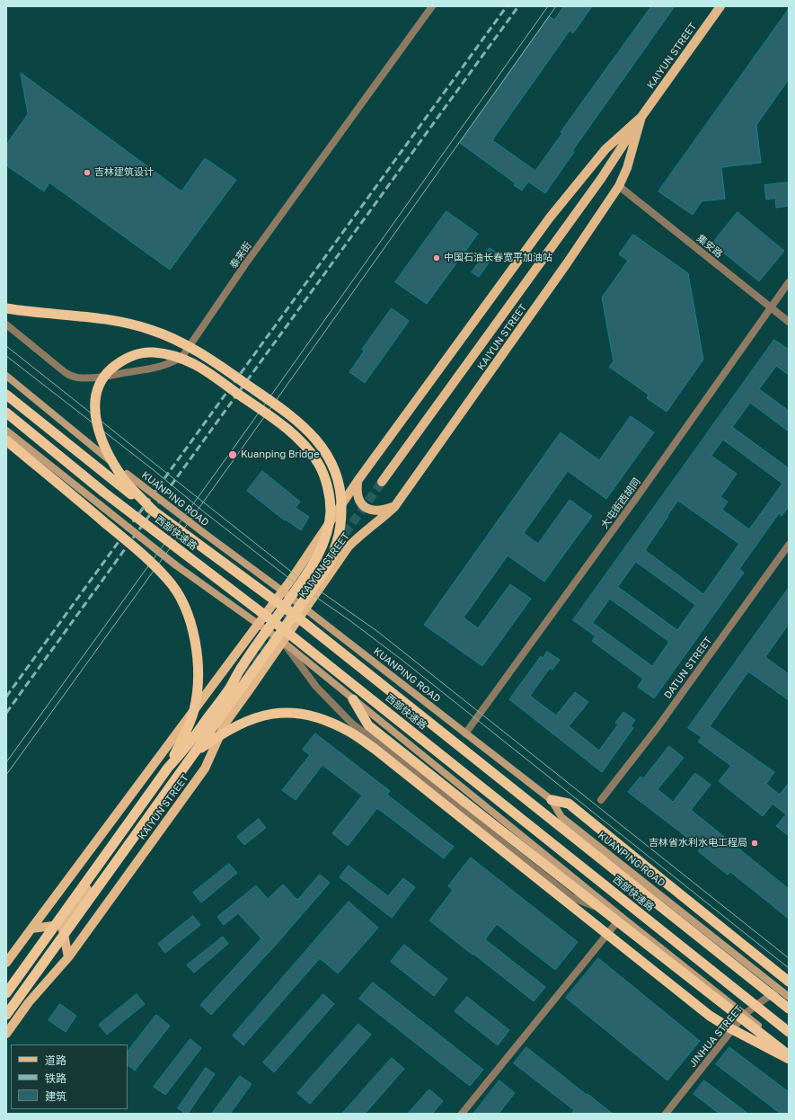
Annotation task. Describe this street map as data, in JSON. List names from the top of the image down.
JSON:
{
  "streets": {
    "highway": ["西部快速路"],
    "main road": ["KAIYUN STREET", "KUANPING ROAD"],
    "street": [
      "集安路",
      "泰来街",
      "大屯街西胡同",
      "DATUN STREET",
      "JINHUA STREET"
    ]
  },
  "crossings": [
    ["KAIYUN STREET", "集安路"],
    ["KAIYUN STREET", "KUANPING ROAD"],
    ["集安路", "大屯街西胡同"],
    ["KUANPING ROAD", "大屯街西胡同"],
    ["KUANPING ROAD", "JINHUA STREET"]
  ],
  "places": [
    "吉林建筑设计",
    "中国石油长春宽平加油站",
    "Kuanping Bridge",
    "吉林省水利水电工程局"
  ],
  "legend": ["道路", "铁路", "建筑"]
}
